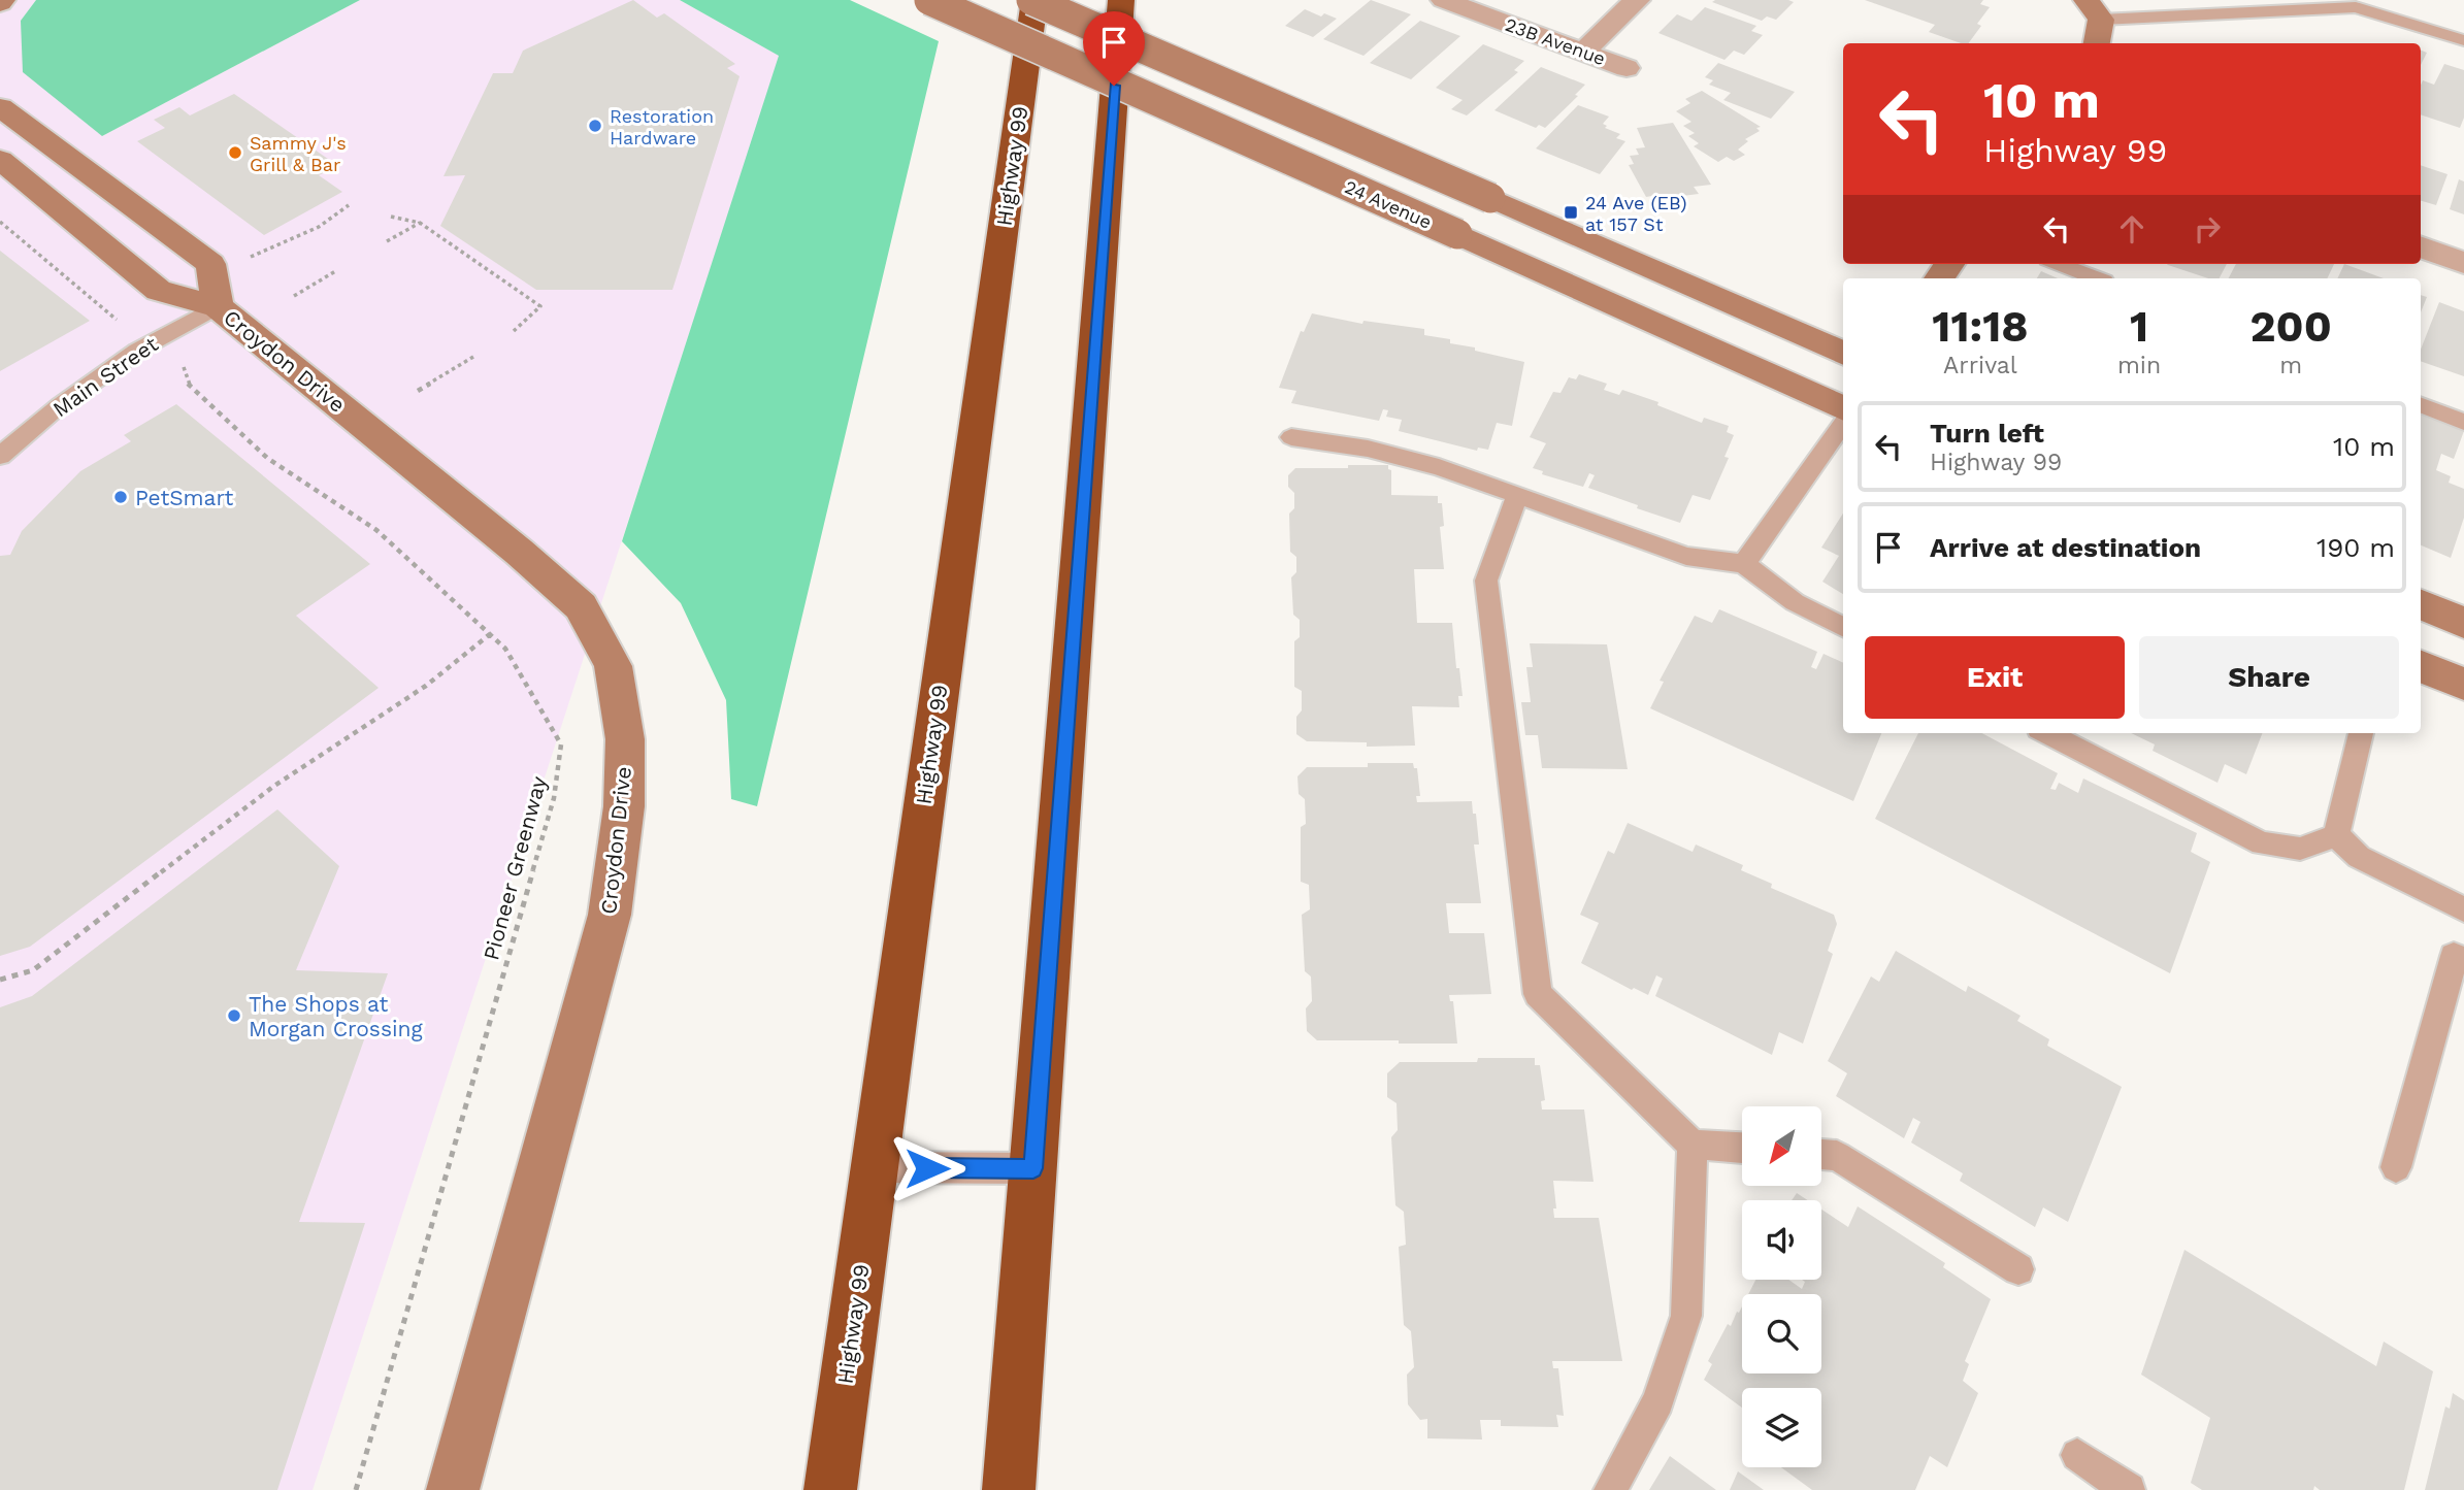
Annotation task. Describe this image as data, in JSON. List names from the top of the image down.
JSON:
{
  "streets": {
    "highway": ["Highway 99"],
    "main road": ["24 Avenue", "Croydon Drive"],
    "street": ["23B Avenue"],
    "lane": ["Main Street"],
    "path": ["Pioneer Greenway"]
  },
  "crossings": [
    ["Croydon Drive", "Main Street"]
  ],
  "places": {
    "other": [
      "Restoration Hardware",
      "Sammy J's Grill & Bar",
      "PetSmart",
      "The Shops at Morgan Crossing"
    ],
    "transit": ["24 Ave (EB) at 157 St"]
  },
  "north": "bottom left",
  "page": {
    "turn": ["10 m", "Highway 99"],
    "eta": [
      "11:18",
      "Arrival",
      "1",
      "min",
      "200",
      "m"
    ],
    "list": [
      {
        "name": "Turn left",
        "note": "Highway 99",
        "value": "10 m"
      },
      {
        "name": "Arrive at destination",
        "value": "190 m"
      }
    ],
    "buttons": ["Exit", "Share"]
  }
}
